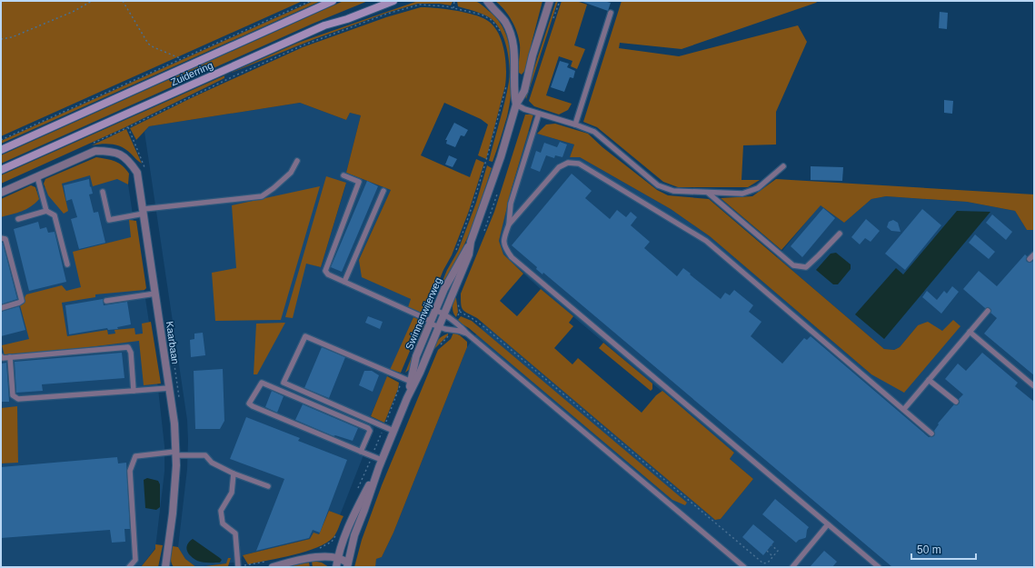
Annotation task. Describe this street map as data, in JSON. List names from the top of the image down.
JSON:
{
  "streets": {
    "main road": ["Zuiderring"],
    "street": ["Swinnenwijerweg", "Kaarbaan"]
  },
  "scale_bar": "50 m"
}
